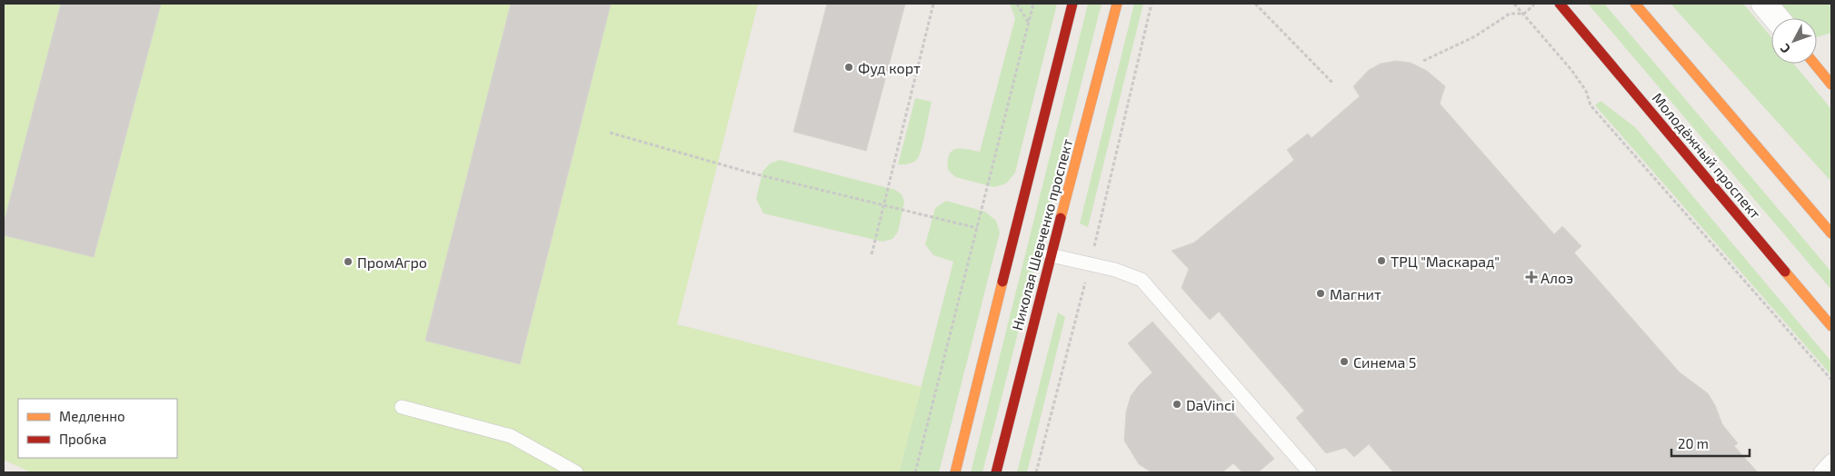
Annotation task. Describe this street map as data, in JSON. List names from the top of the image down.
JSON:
{
  "streets": {
    "main road": ["Молодёжный проспект", "Николая Шевченко проспект"]
  },
  "places": {
    "other": [
      "Фуд корт",
      "ТРЦ \"Маскарад\"",
      "ПромАгро",
      "Магнит",
      "Синема 5",
      "DaVinci"
    ],
    "health": ["Алоэ"]
  },
  "legend": ["Медленно", "Пробка"],
  "scale_bar": "20 m",
  "north": "bottom left"
}
